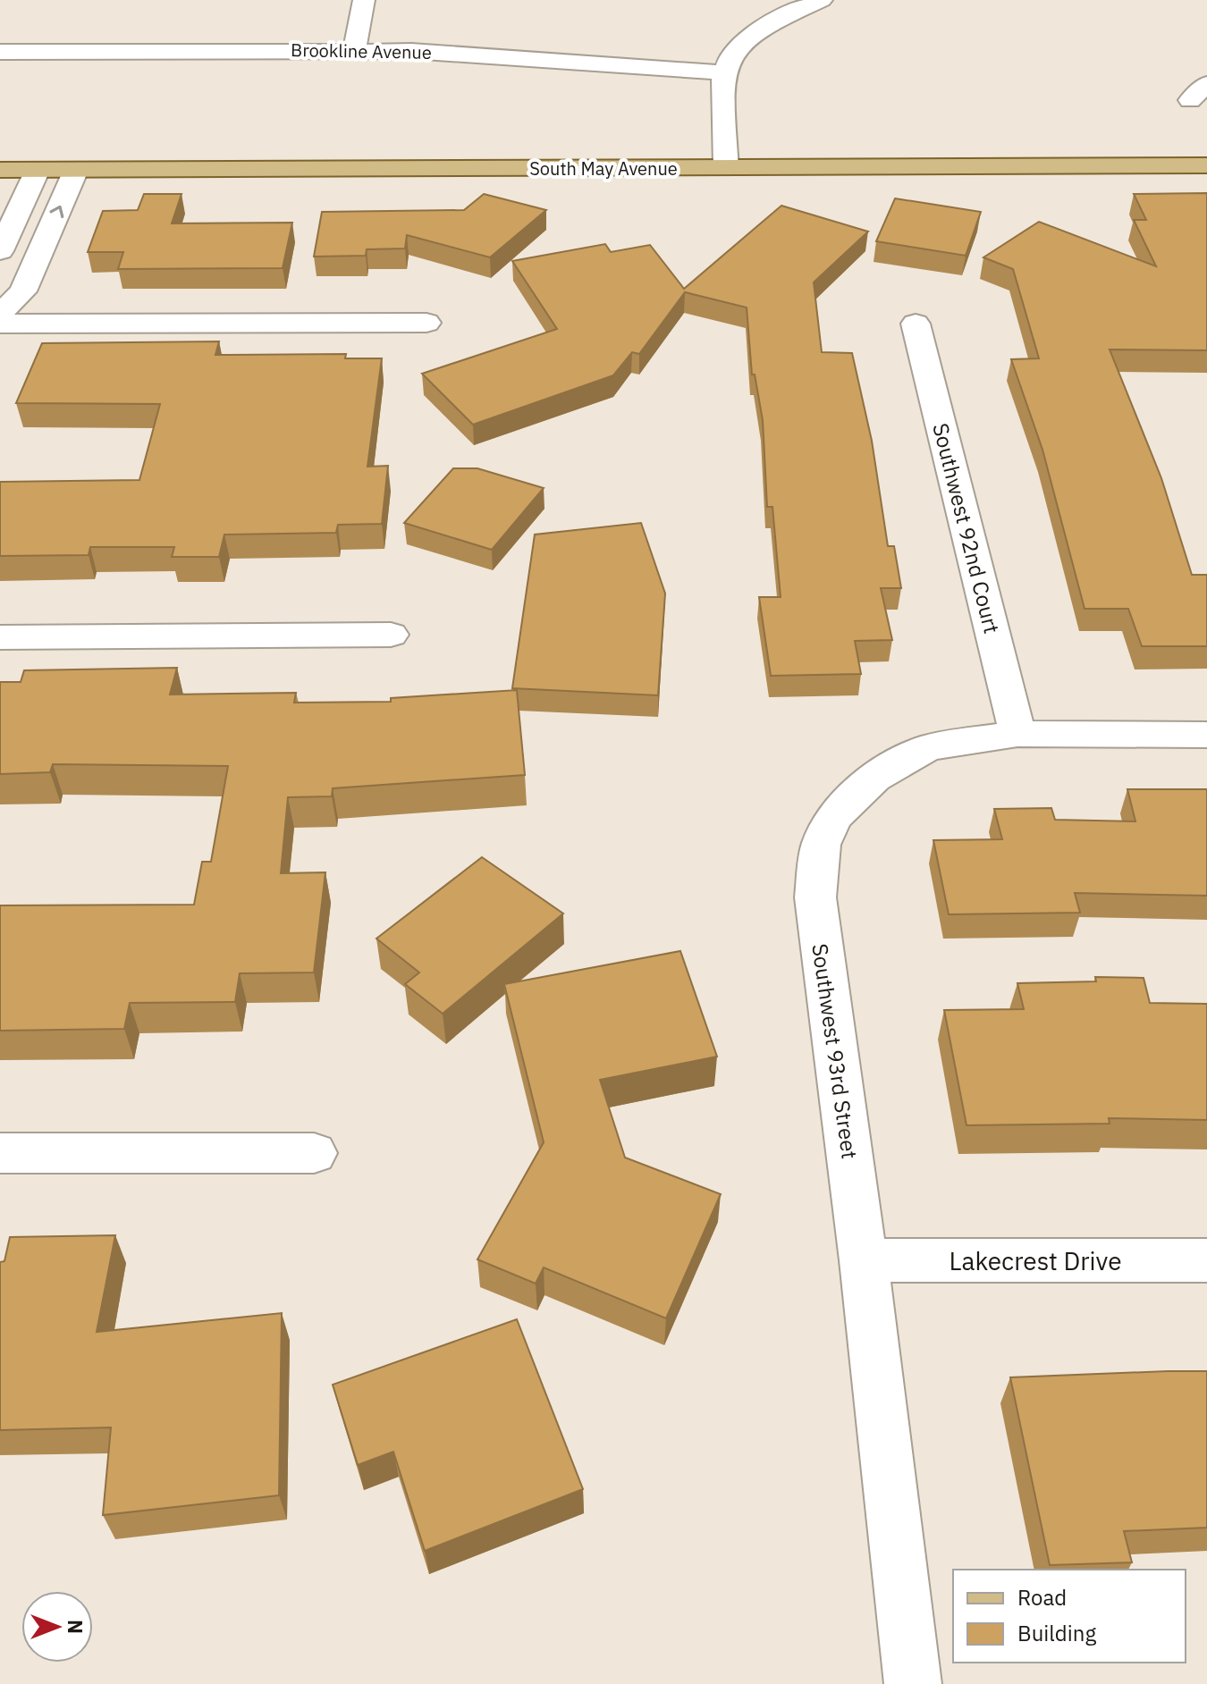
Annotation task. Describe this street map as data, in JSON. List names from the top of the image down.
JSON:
{
  "streets": {
    "main road": ["South May Avenue"],
    "street": [
      "Brookline Avenue",
      "Southwest 92nd Court",
      "Southwest 93rd Street",
      "Lakecrest Drive"
    ]
  },
  "crossings": [
    ["Southwest 92nd Court", "Southwest 93rd Street"],
    ["Southwest 93rd Street", "Lakecrest Drive"]
  ],
  "legend": ["Road", "Building"],
  "north": "right"
}
